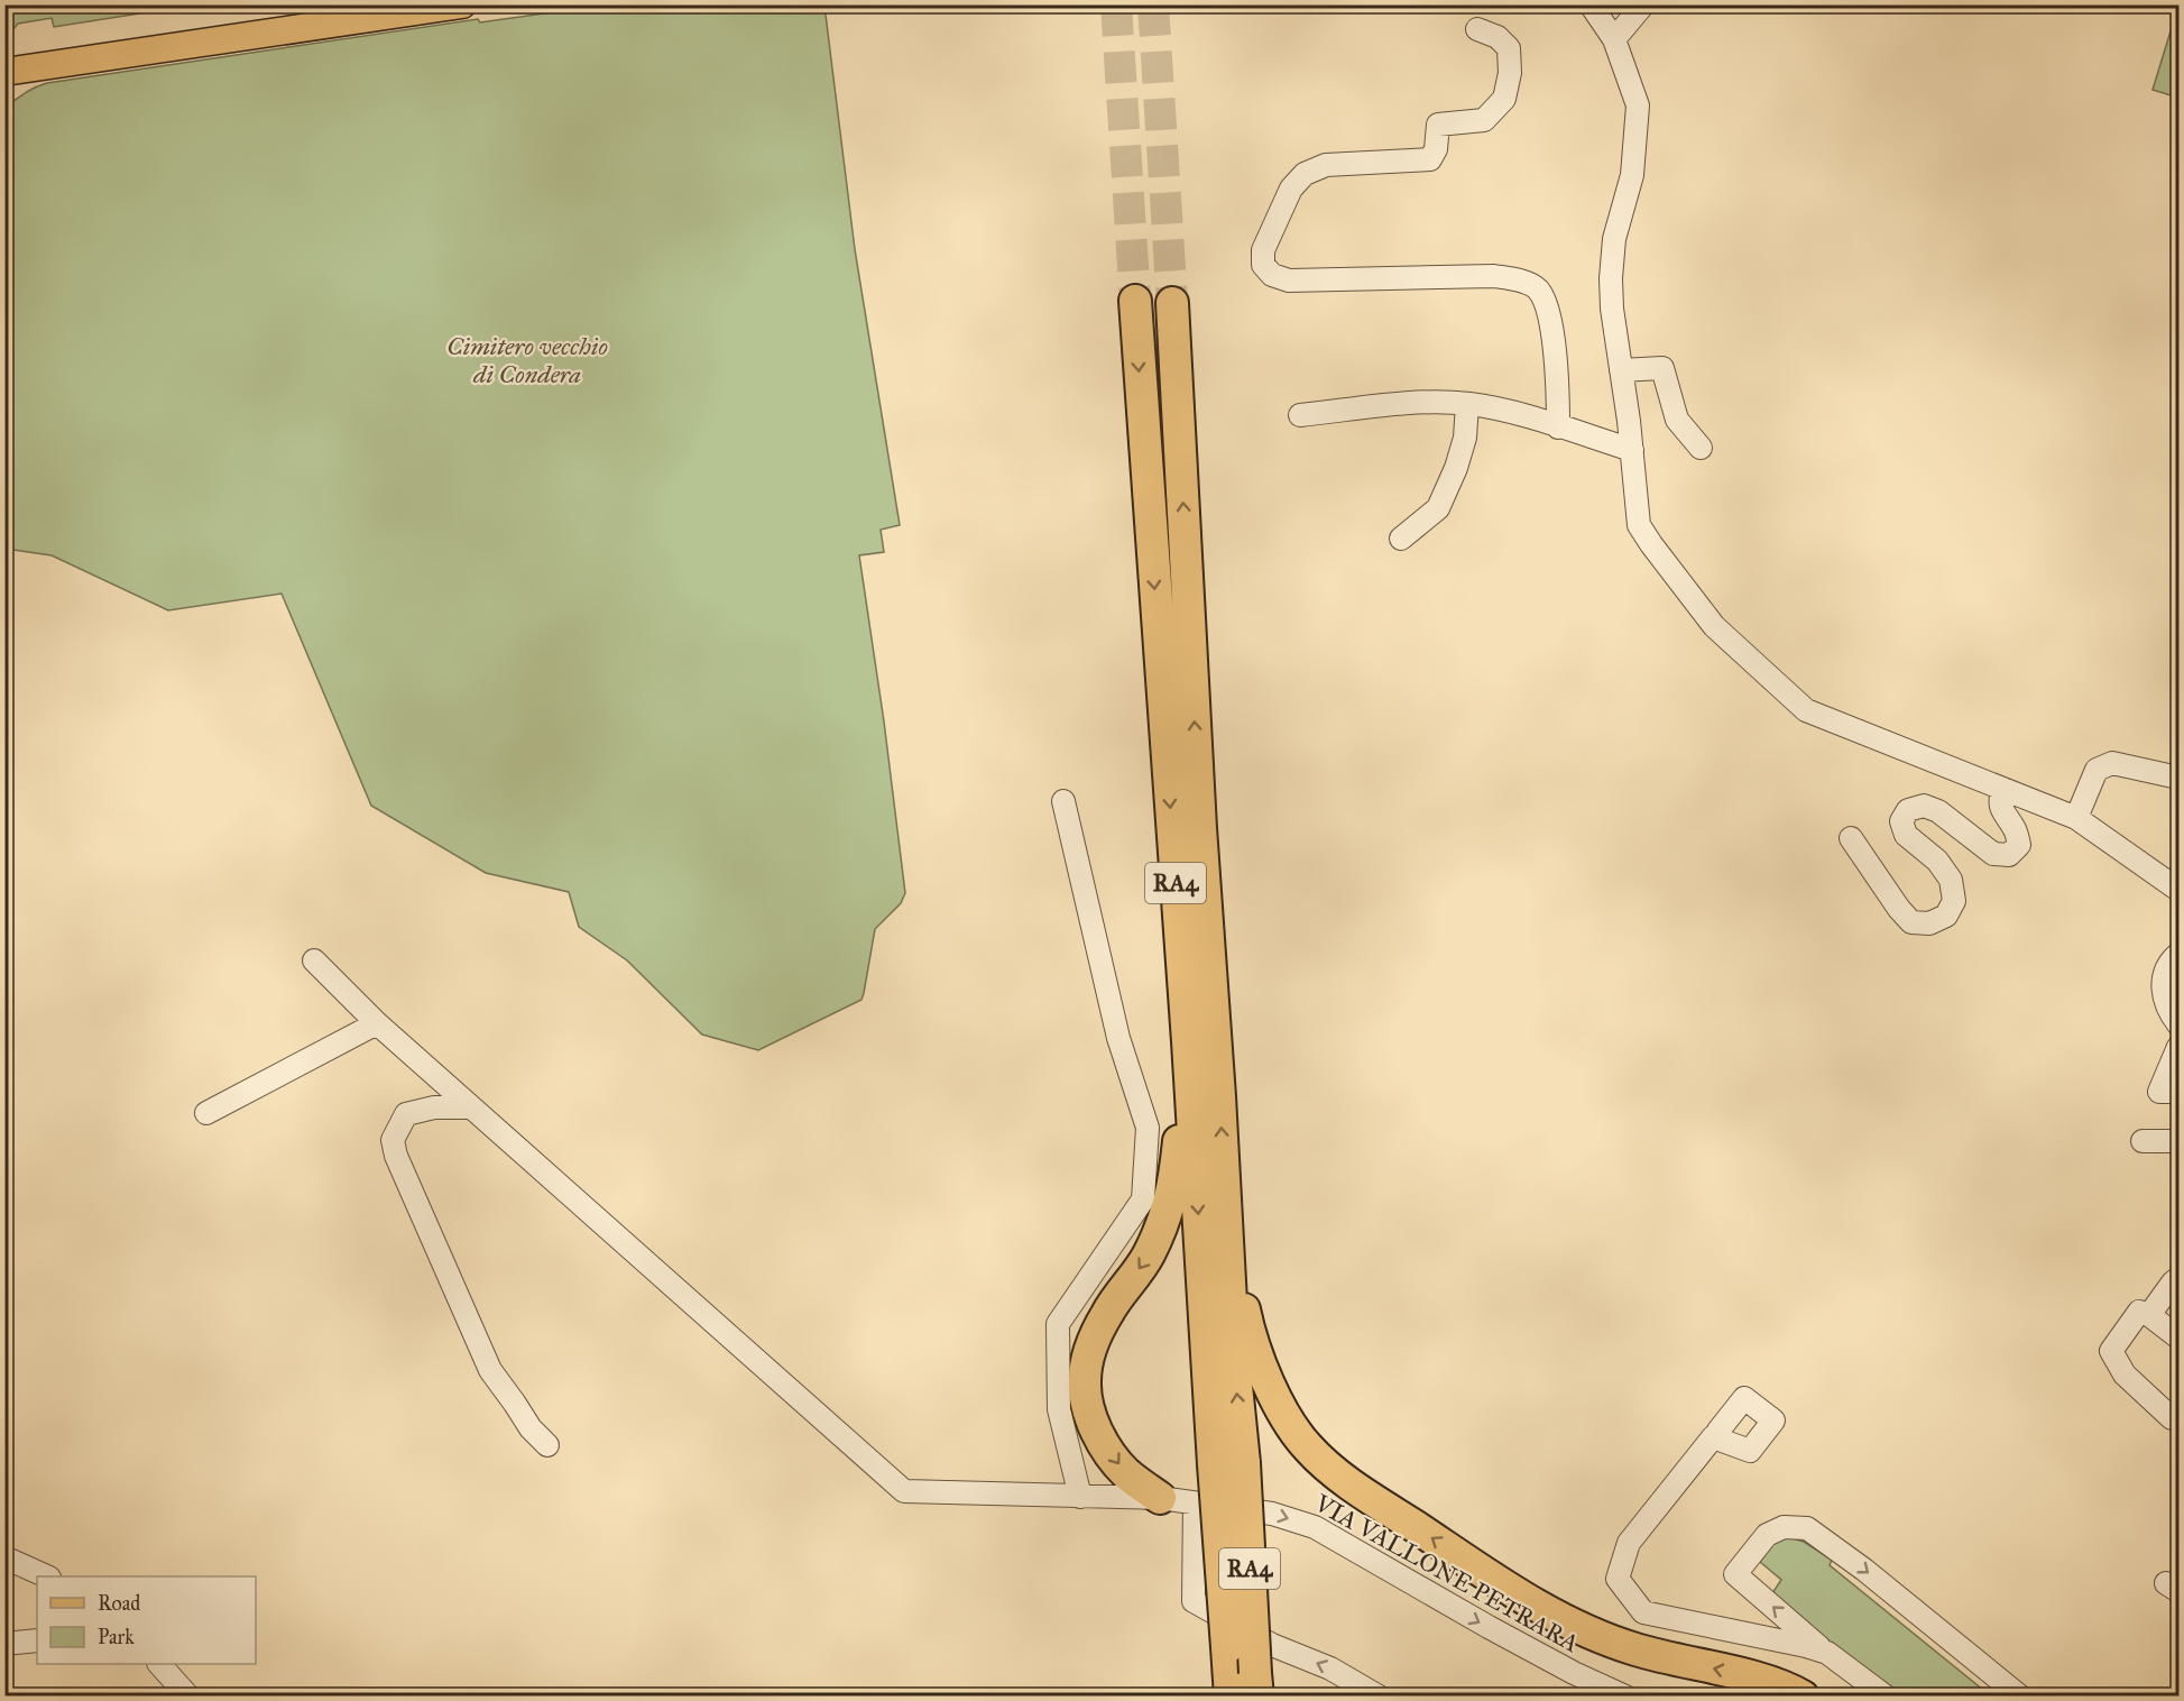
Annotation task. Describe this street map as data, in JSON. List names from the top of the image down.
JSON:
{
  "streets": {
    "highway": ["RA4"],
    "street": ["VIA VALLONE PETRARA"]
  },
  "parks": ["Cimitero vecchio di Condera"],
  "legend": ["Road", "Park"]
}
